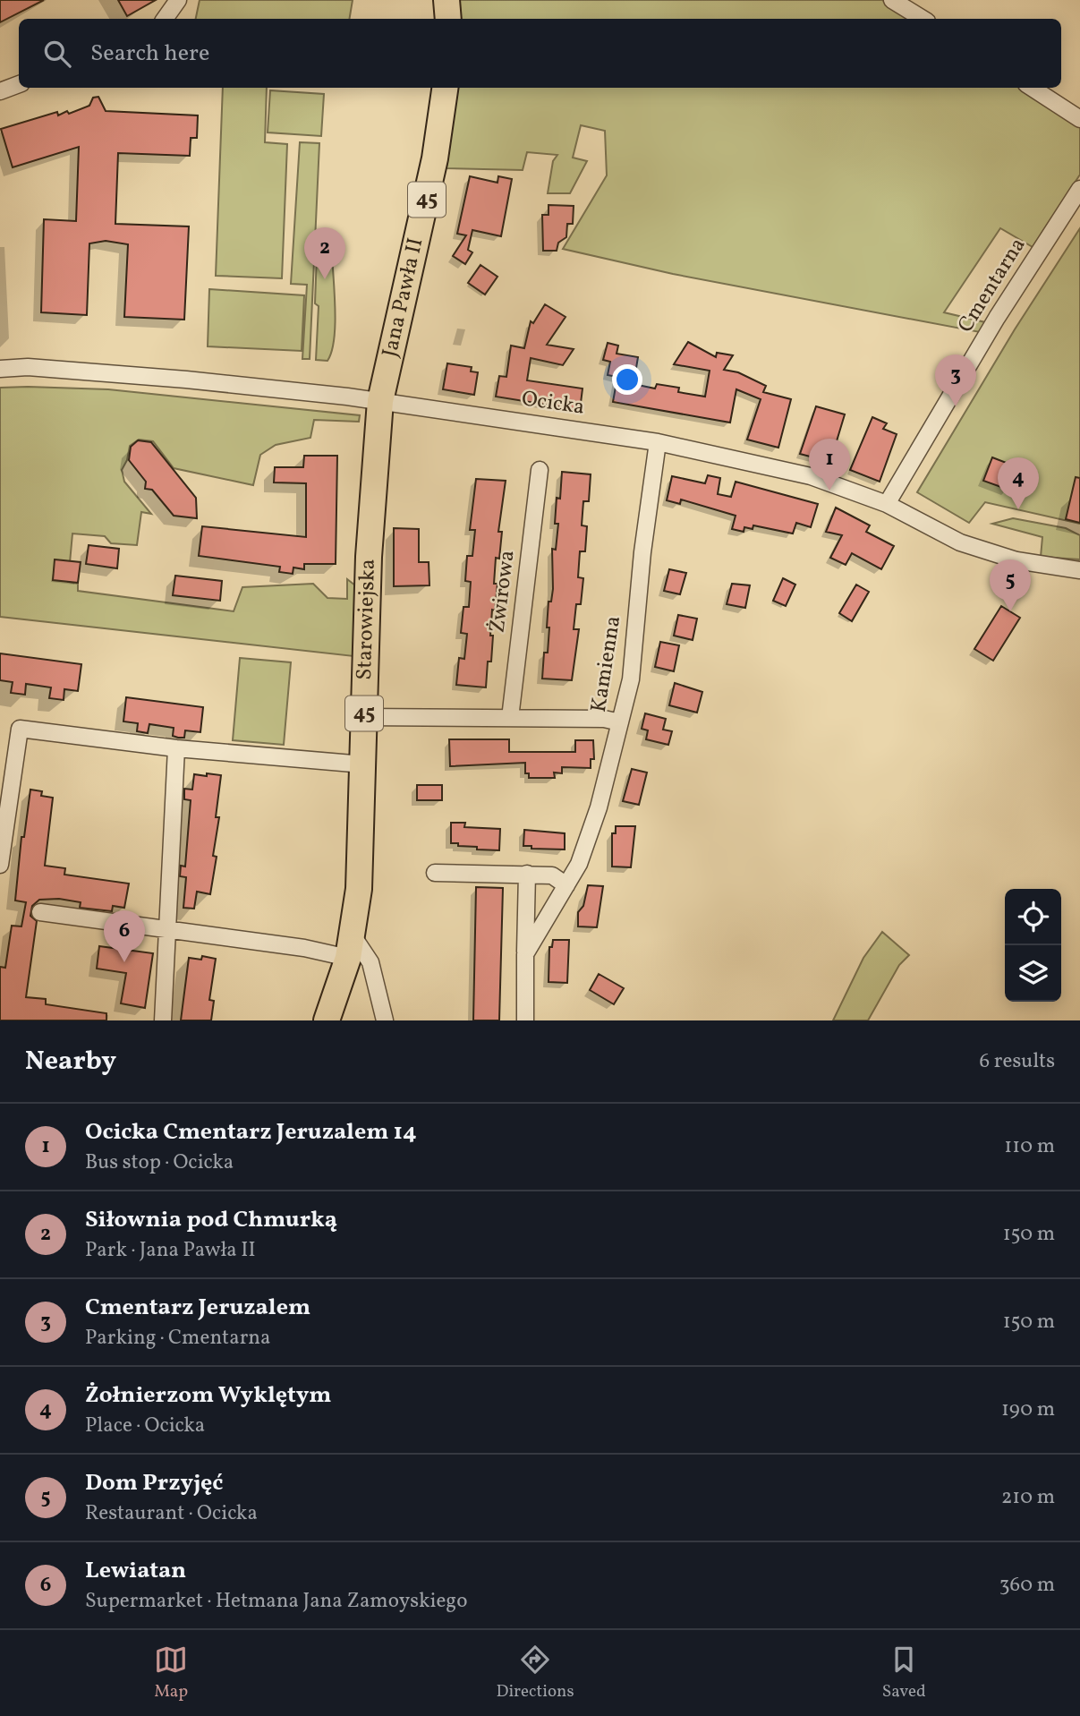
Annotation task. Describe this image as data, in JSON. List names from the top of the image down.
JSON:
{
  "streets": {
    "main road": ["45", "Jana Pawła II", "Starowiejska"],
    "street": [
      "Cmentarna",
      "Ocicka",
      "Żwirowa",
      "Kamienna"
    ]
  },
  "crossings": [
    ["Cmentarna", "Ocicka"],
    ["Jana Pawła II", "Ocicka"],
    ["Jana Pawła II", "Starowiejska"],
    ["Ocicka", "Starowiejska"],
    ["Ocicka", "Kamienna"]
  ],
  "page": {
    "search": "Search here",
    "pins": [
      "2",
      "3",
      "1",
      "4",
      "5",
      "6"
    ],
    "heading": ["Nearby", "6 results"],
    "list": [
      {
        "mark": "1",
        "name": "Ocicka Cmentarz Jeruzalem 14",
        "note": "Bus stop · Ocicka",
        "value": "110 m"
      },
      {
        "mark": "2",
        "name": "Siłownia pod Chmurką",
        "note": "Park · Jana Pawła II",
        "value": "150 m"
      },
      {
        "mark": "3",
        "name": "Cmentarz Jeruzalem",
        "note": "Parking · Cmentarna",
        "value": "150 m"
      },
      {
        "mark": "4",
        "name": "Żołnierzom Wyklętym",
        "note": "Place · Ocicka",
        "value": "190 m"
      },
      {
        "mark": "5",
        "name": "Dom Przyjęć",
        "note": "Restaurant · Ocicka",
        "value": "210 m"
      },
      {
        "mark": "6",
        "name": "Lewiatan",
        "note": "Supermarket · Hetmana Jana Zamoyskiego",
        "value": "360 m"
      }
    ],
    "nav": ["Map", "Directions", "Saved"]
  }
}
